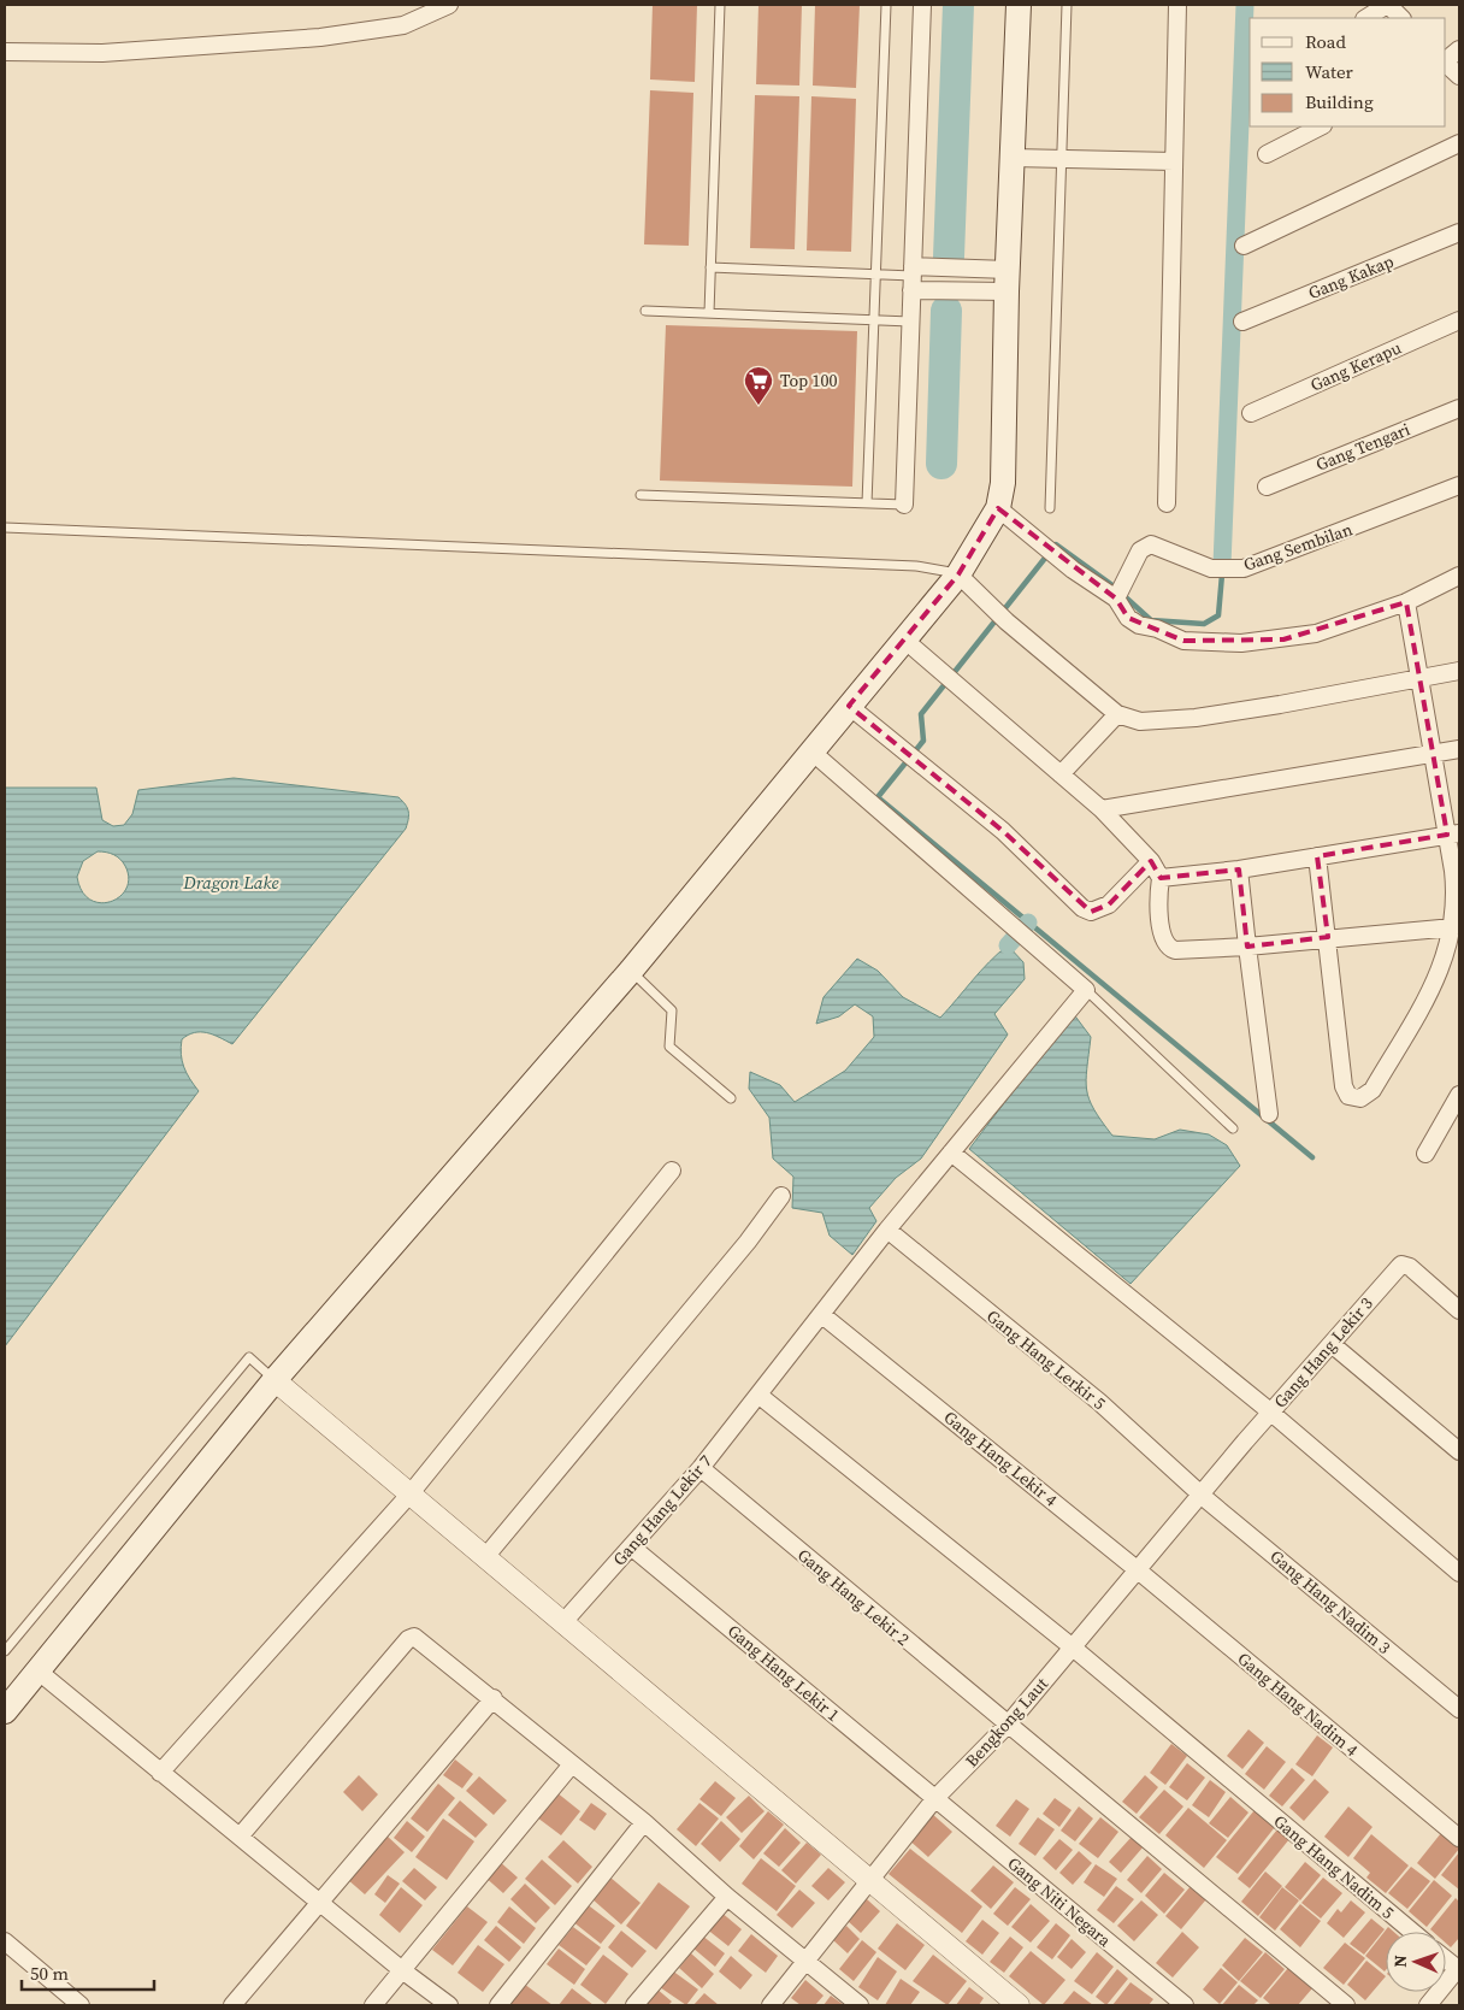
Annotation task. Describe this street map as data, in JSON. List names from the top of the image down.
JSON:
{
  "streets": {
    "street": [
      "Gang Kakap",
      "Gang Kerapu",
      "Gang Tengari",
      "Gang Sembilan",
      "Gang Hang Lekir 3",
      "Gang Hang Lerkir 5",
      "Gang Hang Lekir 4",
      "Gang Hang Lekir 7",
      "Gang Hang Lekir 2",
      "Gang Hang Nadim 3",
      "Gang Hang Lekir 1",
      "Gang Hang Nadim 4",
      "Bengkong Laut",
      "Gang Hang Nadim 5",
      "Gang Niti Negara"
    ]
  },
  "crossings": [
    ["Gang Hang Lekir 3", "Bengkong Laut"],
    ["Gang Hang Lerkir 5", "Gang Hang Lekir 7"],
    ["Gang Hang Lerkir 5", "Gang Hang Nadim 3"],
    ["Gang Hang Lerkir 5", "Bengkong Laut"],
    ["Gang Hang Lekir 4", "Gang Hang Lekir 7"],
    ["Gang Hang Lekir 4", "Gang Hang Nadim 4"],
    ["Gang Hang Lekir 4", "Bengkong Laut"],
    ["Gang Hang Lekir 7", "Gang Hang Lekir 2"],
    ["Gang Hang Lekir 7", "Gang Hang Lekir 1"],
    ["Gang Hang Lekir 7", "Gang Hang Nadim 5"],
    ["Gang Hang Lekir 2", "Bengkong Laut"],
    ["Gang Hang Nadim 3", "Bengkong Laut"],
    ["Gang Hang Lekir 1", "Bengkong Laut"],
    ["Gang Hang Lekir 1", "Gang Niti Negara"],
    ["Gang Hang Nadim 4", "Bengkong Laut"],
    ["Bengkong Laut", "Gang Hang Nadim 5"],
    ["Bengkong Laut", "Gang Niti Negara"]
  ],
  "water": ["Dragon Lake"],
  "places": {
    "supermarket": ["Top 100"]
  },
  "legend": ["Road", "Water", "Building"],
  "scale_bar": "50 m",
  "north": "left"
}
